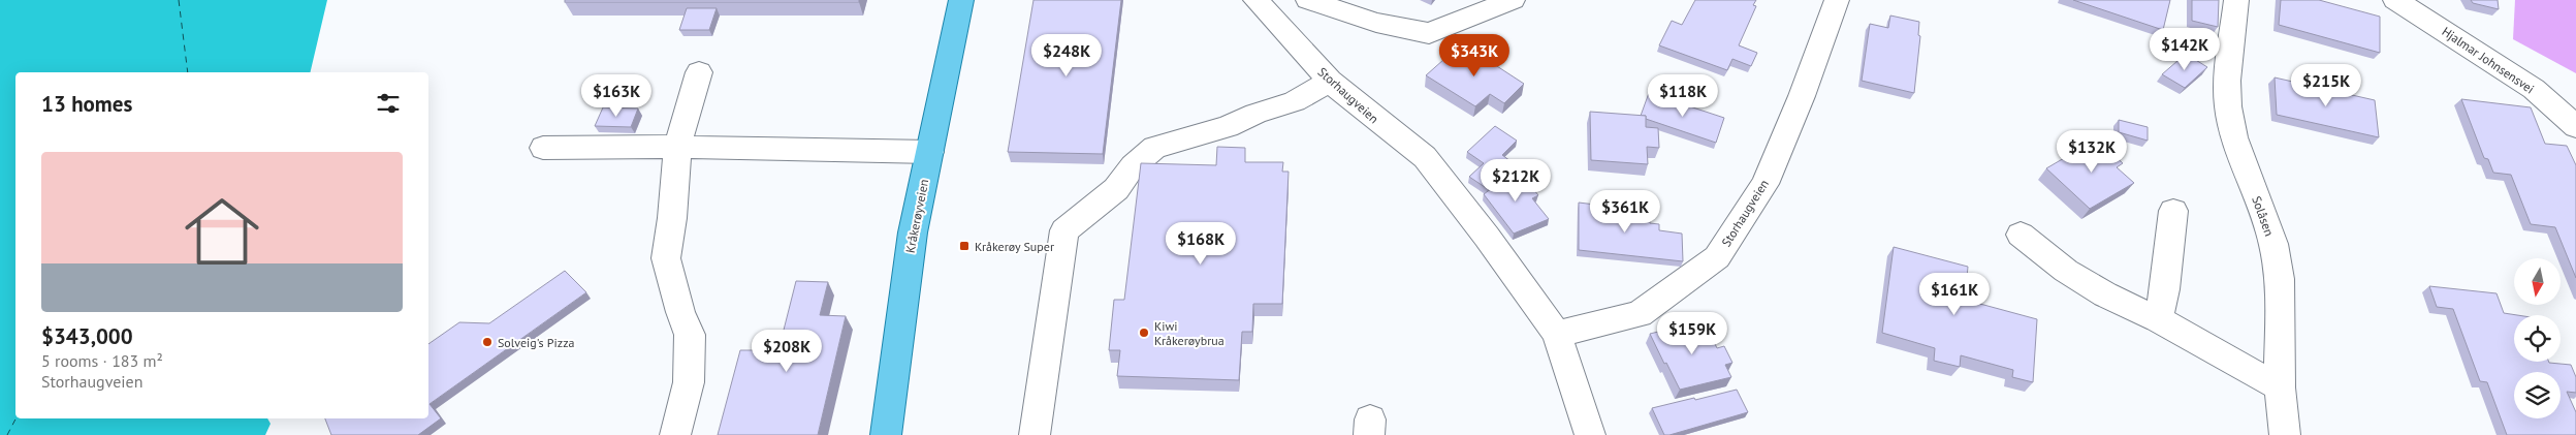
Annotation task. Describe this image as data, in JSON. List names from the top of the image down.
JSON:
{
  "streets": {
    "main road": ["Kråkerøyveien"],
    "street": ["Hjalmar Johnsensvei", "Storhaugveien", "Solåsen"]
  },
  "places": {
    "transit": ["Kråkerøy Super"],
    "other": ["Kiwi Kråkerøybrua", "Solveig's Pizza"]
  },
  "north": "bottom",
  "page": {
    "price": [
      "$142K",
      "$248K",
      "$343K",
      "$215K",
      "$163K",
      "$118K",
      "$132K",
      "$212K",
      "$361K",
      "$168K",
      "$161K",
      "$159K",
      "$208K"
    ],
    "heading": "13 homes",
    "list": [
      {
        "name": "$343,000",
        "note": "5 rooms · 183 m² · Storhaugveien"
      }
    ]
  }
}
